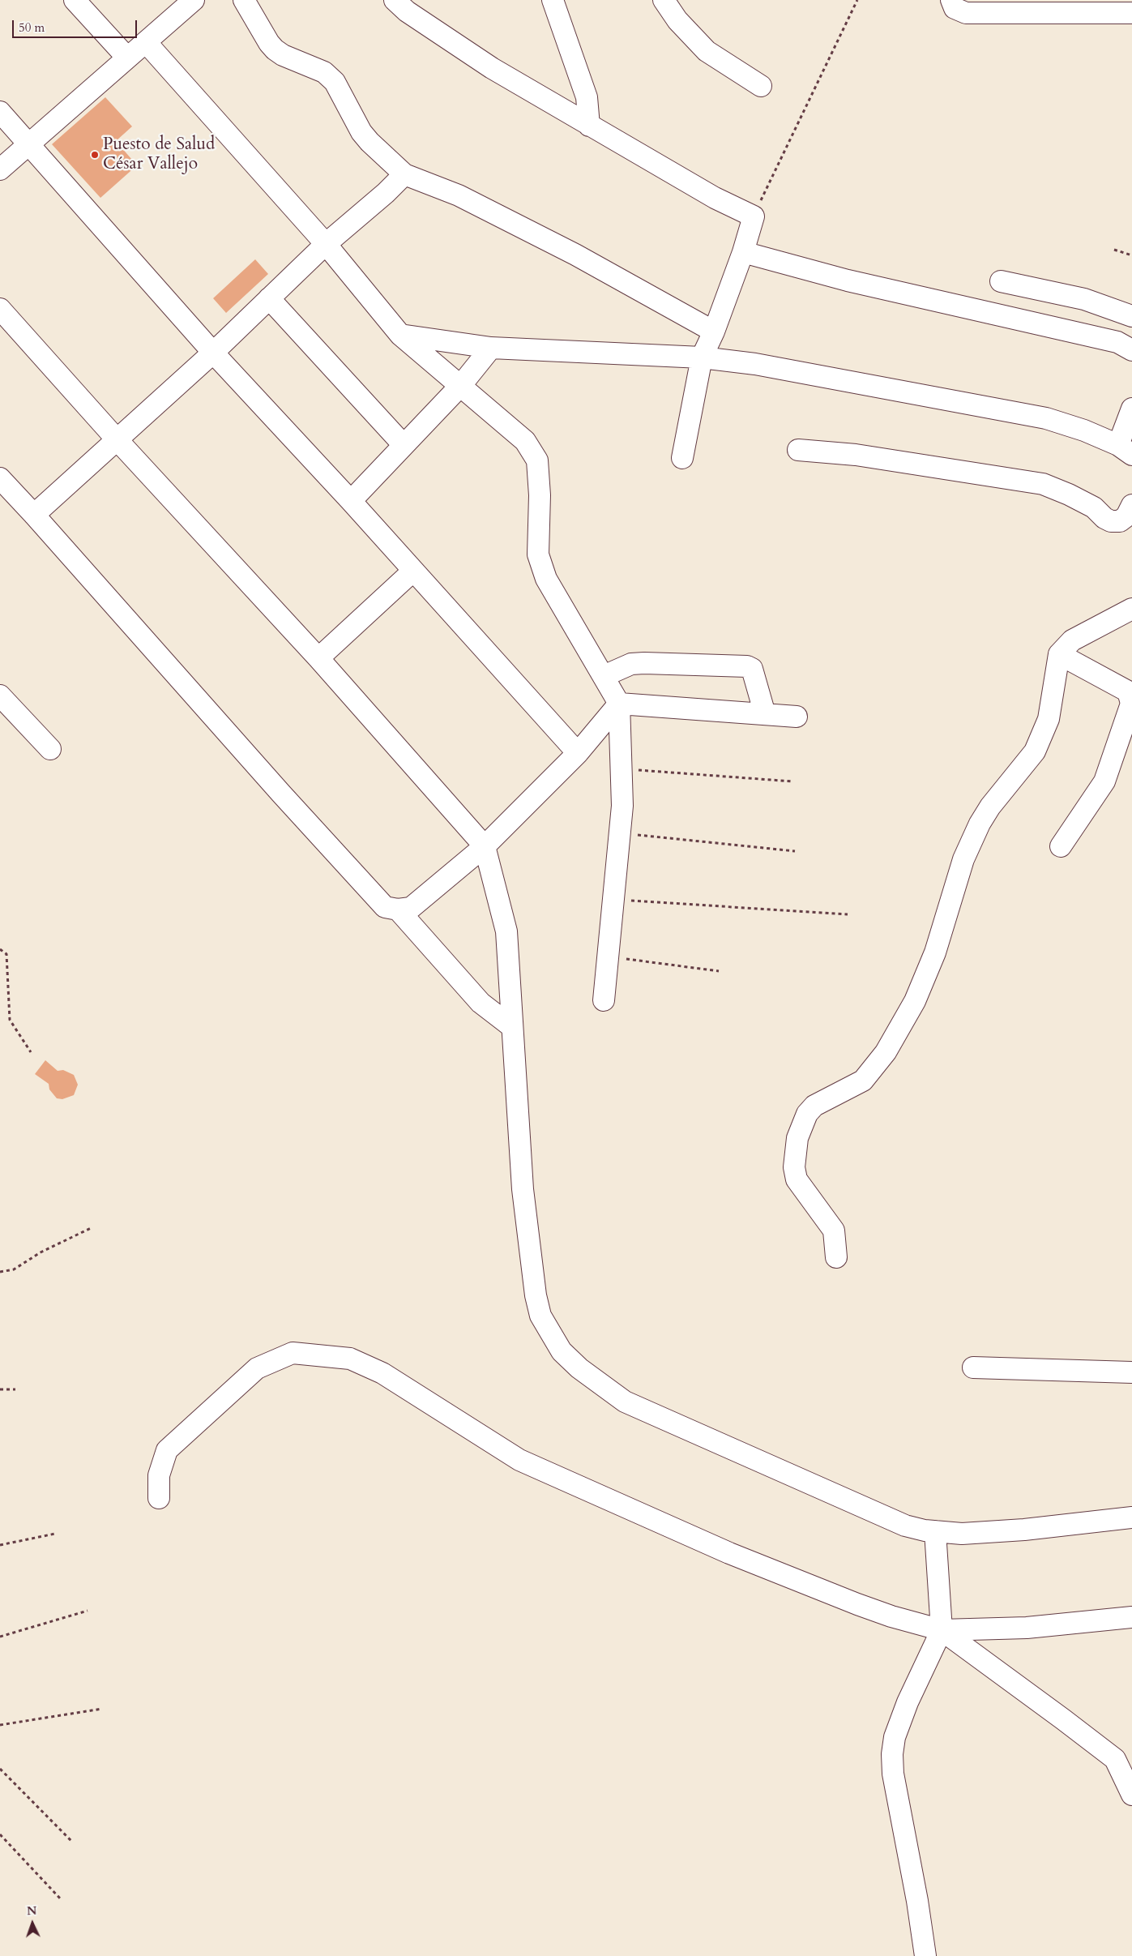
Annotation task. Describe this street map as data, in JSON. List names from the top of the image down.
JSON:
{
  "places": ["Puesto de Salud César Vallejo"],
  "scale_bar": "50 m",
  "north": "top"
}
